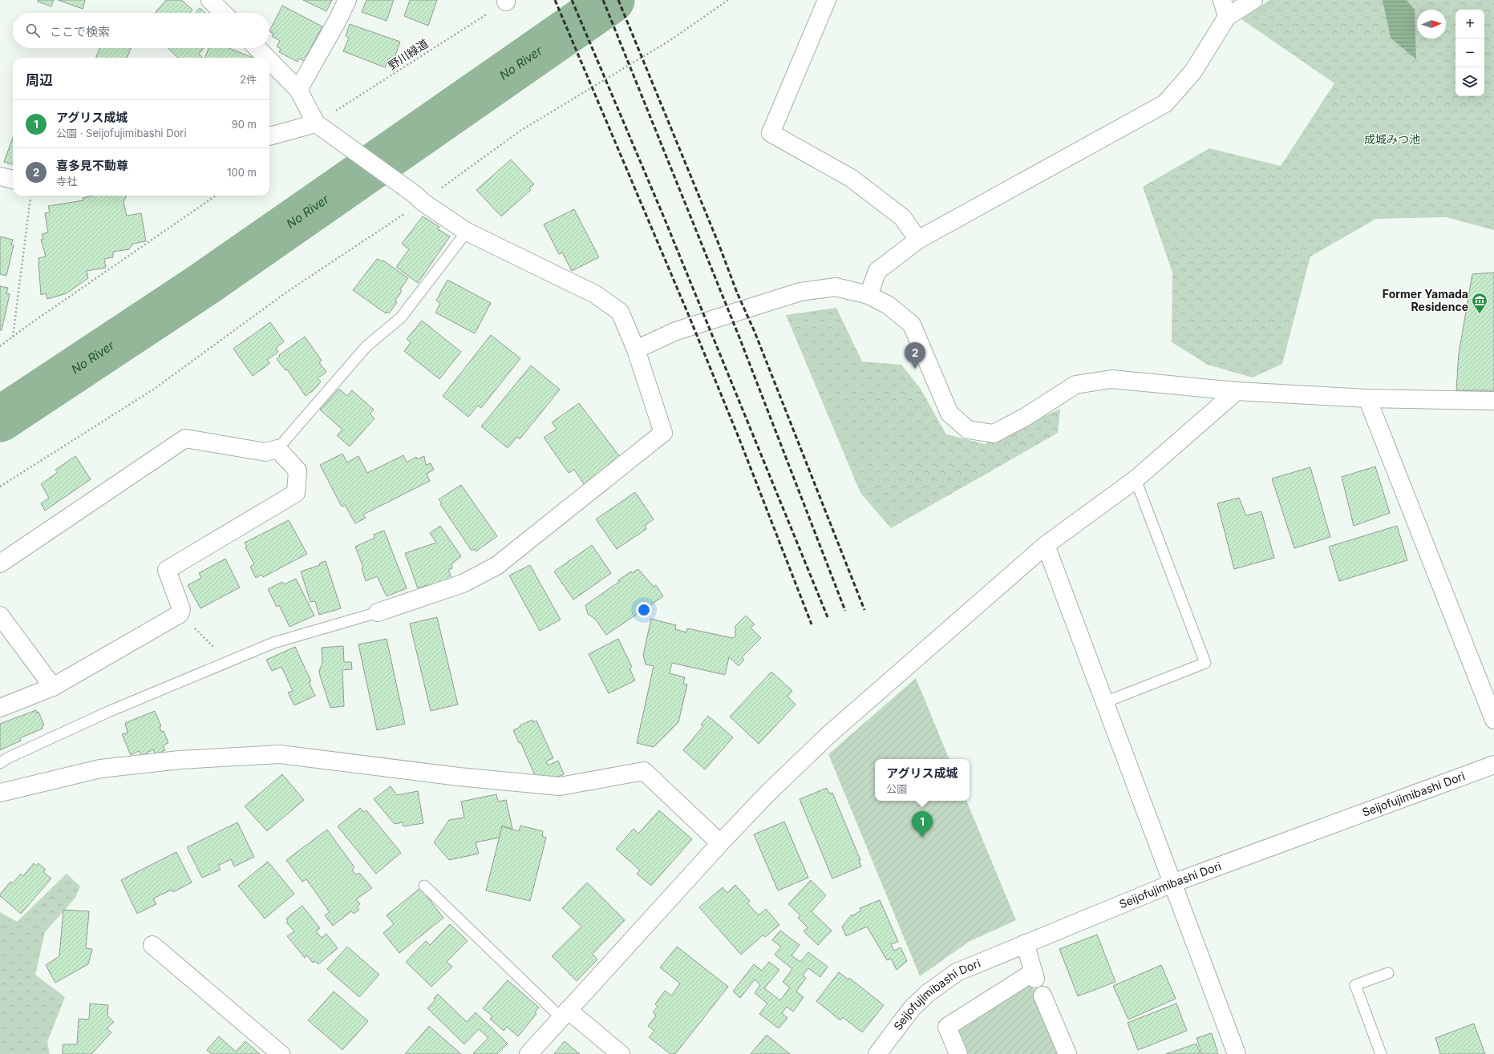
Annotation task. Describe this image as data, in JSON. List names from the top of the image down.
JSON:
{
  "streets": {
    "street": ["Seijofujimibashi Dori"],
    "path": ["野川緑道"]
  },
  "water": ["No River"],
  "parks": ["成城みつ池"],
  "places": {
    "museum": ["Former Yamada Residence"]
  },
  "north": "right",
  "page": {
    "map_buttons": ["+", "−"],
    "search": "ここで検索",
    "heading": ["周辺", "2件"],
    "list": [
      {
        "mark": "1",
        "name": "アグリス成城",
        "note": "公園 · Seijofujimibashi Dori",
        "value": "90 m"
      },
      {
        "mark": "2",
        "name": "喜多見不動尊",
        "note": "寺社",
        "value": "100 m"
      }
    ],
    "pins": ["2", "1"],
    "popup": ["アグリス成城", "公園"]
  }
}
